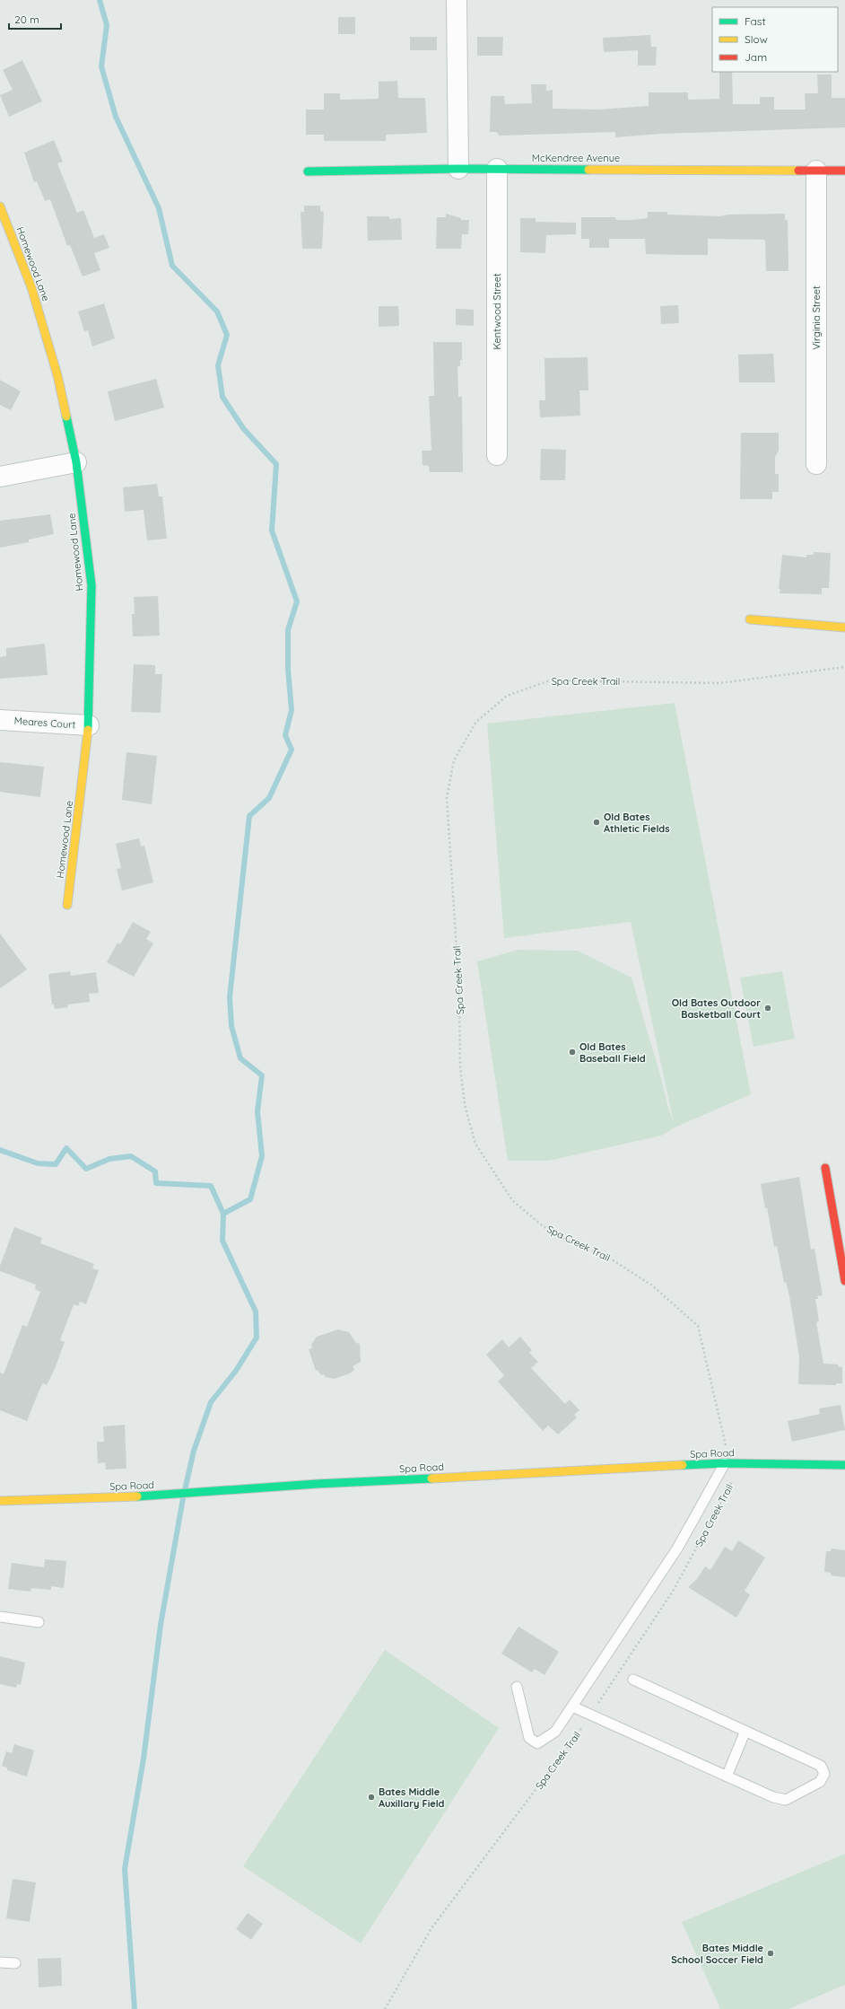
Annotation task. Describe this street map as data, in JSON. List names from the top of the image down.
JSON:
{
  "streets": {
    "street": [
      "McKendree Avenue",
      "Homewood Lane",
      "Kentwood Street",
      "Virginia Street",
      "Meares Court",
      "Spa Road"
    ],
    "path": ["Spa Creek Trail"]
  },
  "crossings": [
    ["McKendree Avenue", "Kentwood Street"],
    ["McKendree Avenue", "Virginia Street"],
    ["Homewood Lane", "Meares Court"],
    ["Spa Creek Trail", "Spa Road"]
  ],
  "places": [
    "Old Bates Athletic Fields",
    "Old Bates Outdoor Basketball Court",
    "Old Bates Baseball Field",
    "Bates Middle Auxillary Field",
    "Bates Middle School Soccer Field"
  ],
  "legend": ["Fast", "Slow", "Jam"],
  "scale_bar": "20 m"
}
